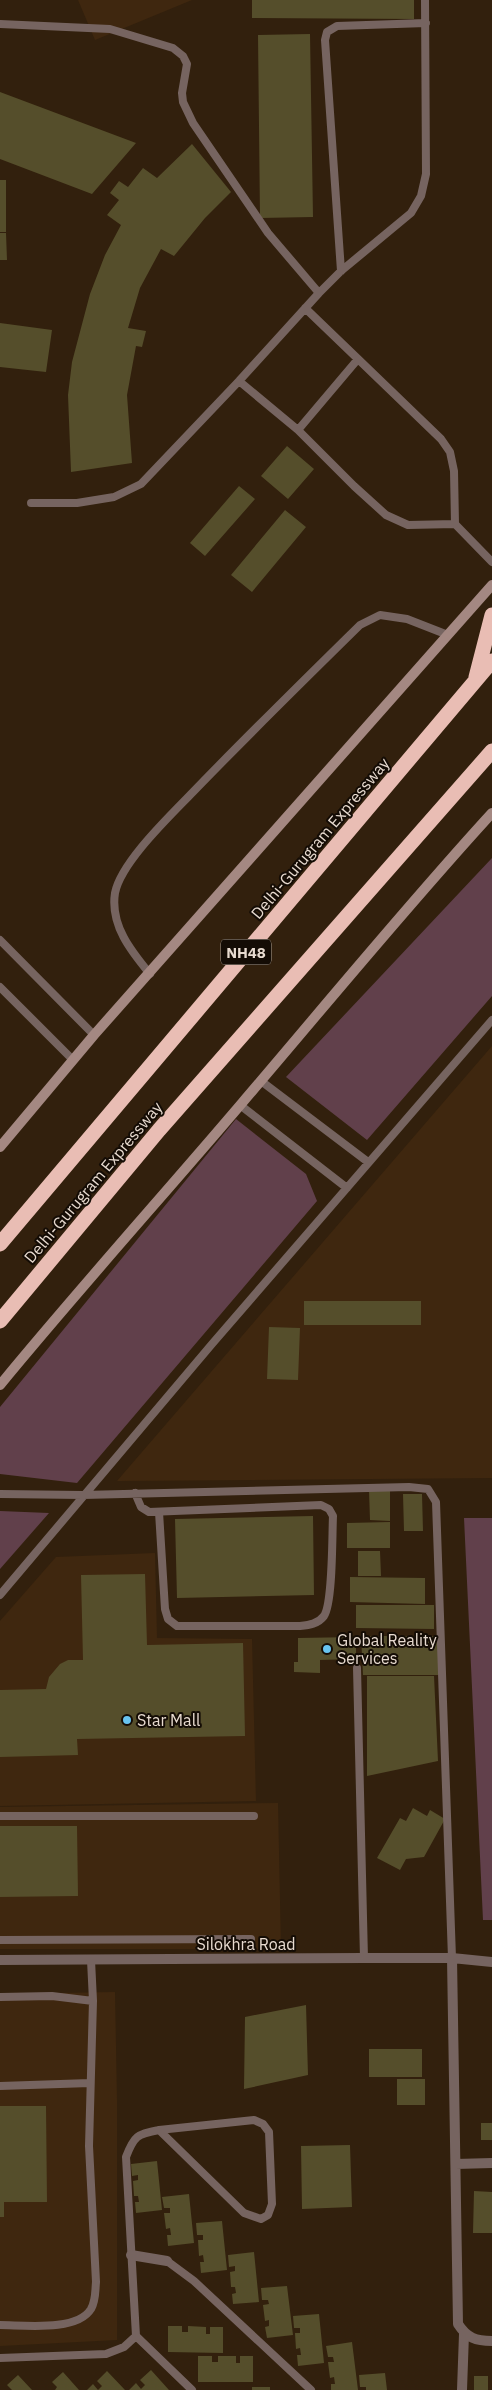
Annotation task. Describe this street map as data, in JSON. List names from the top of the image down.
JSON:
{
  "streets": {
    "highway": ["Delhi-Gurugram Expressway", "NH48"],
    "street": ["Silokhra Road"]
  },
  "places": ["Global Reality Services", "Star Mall"]
}
